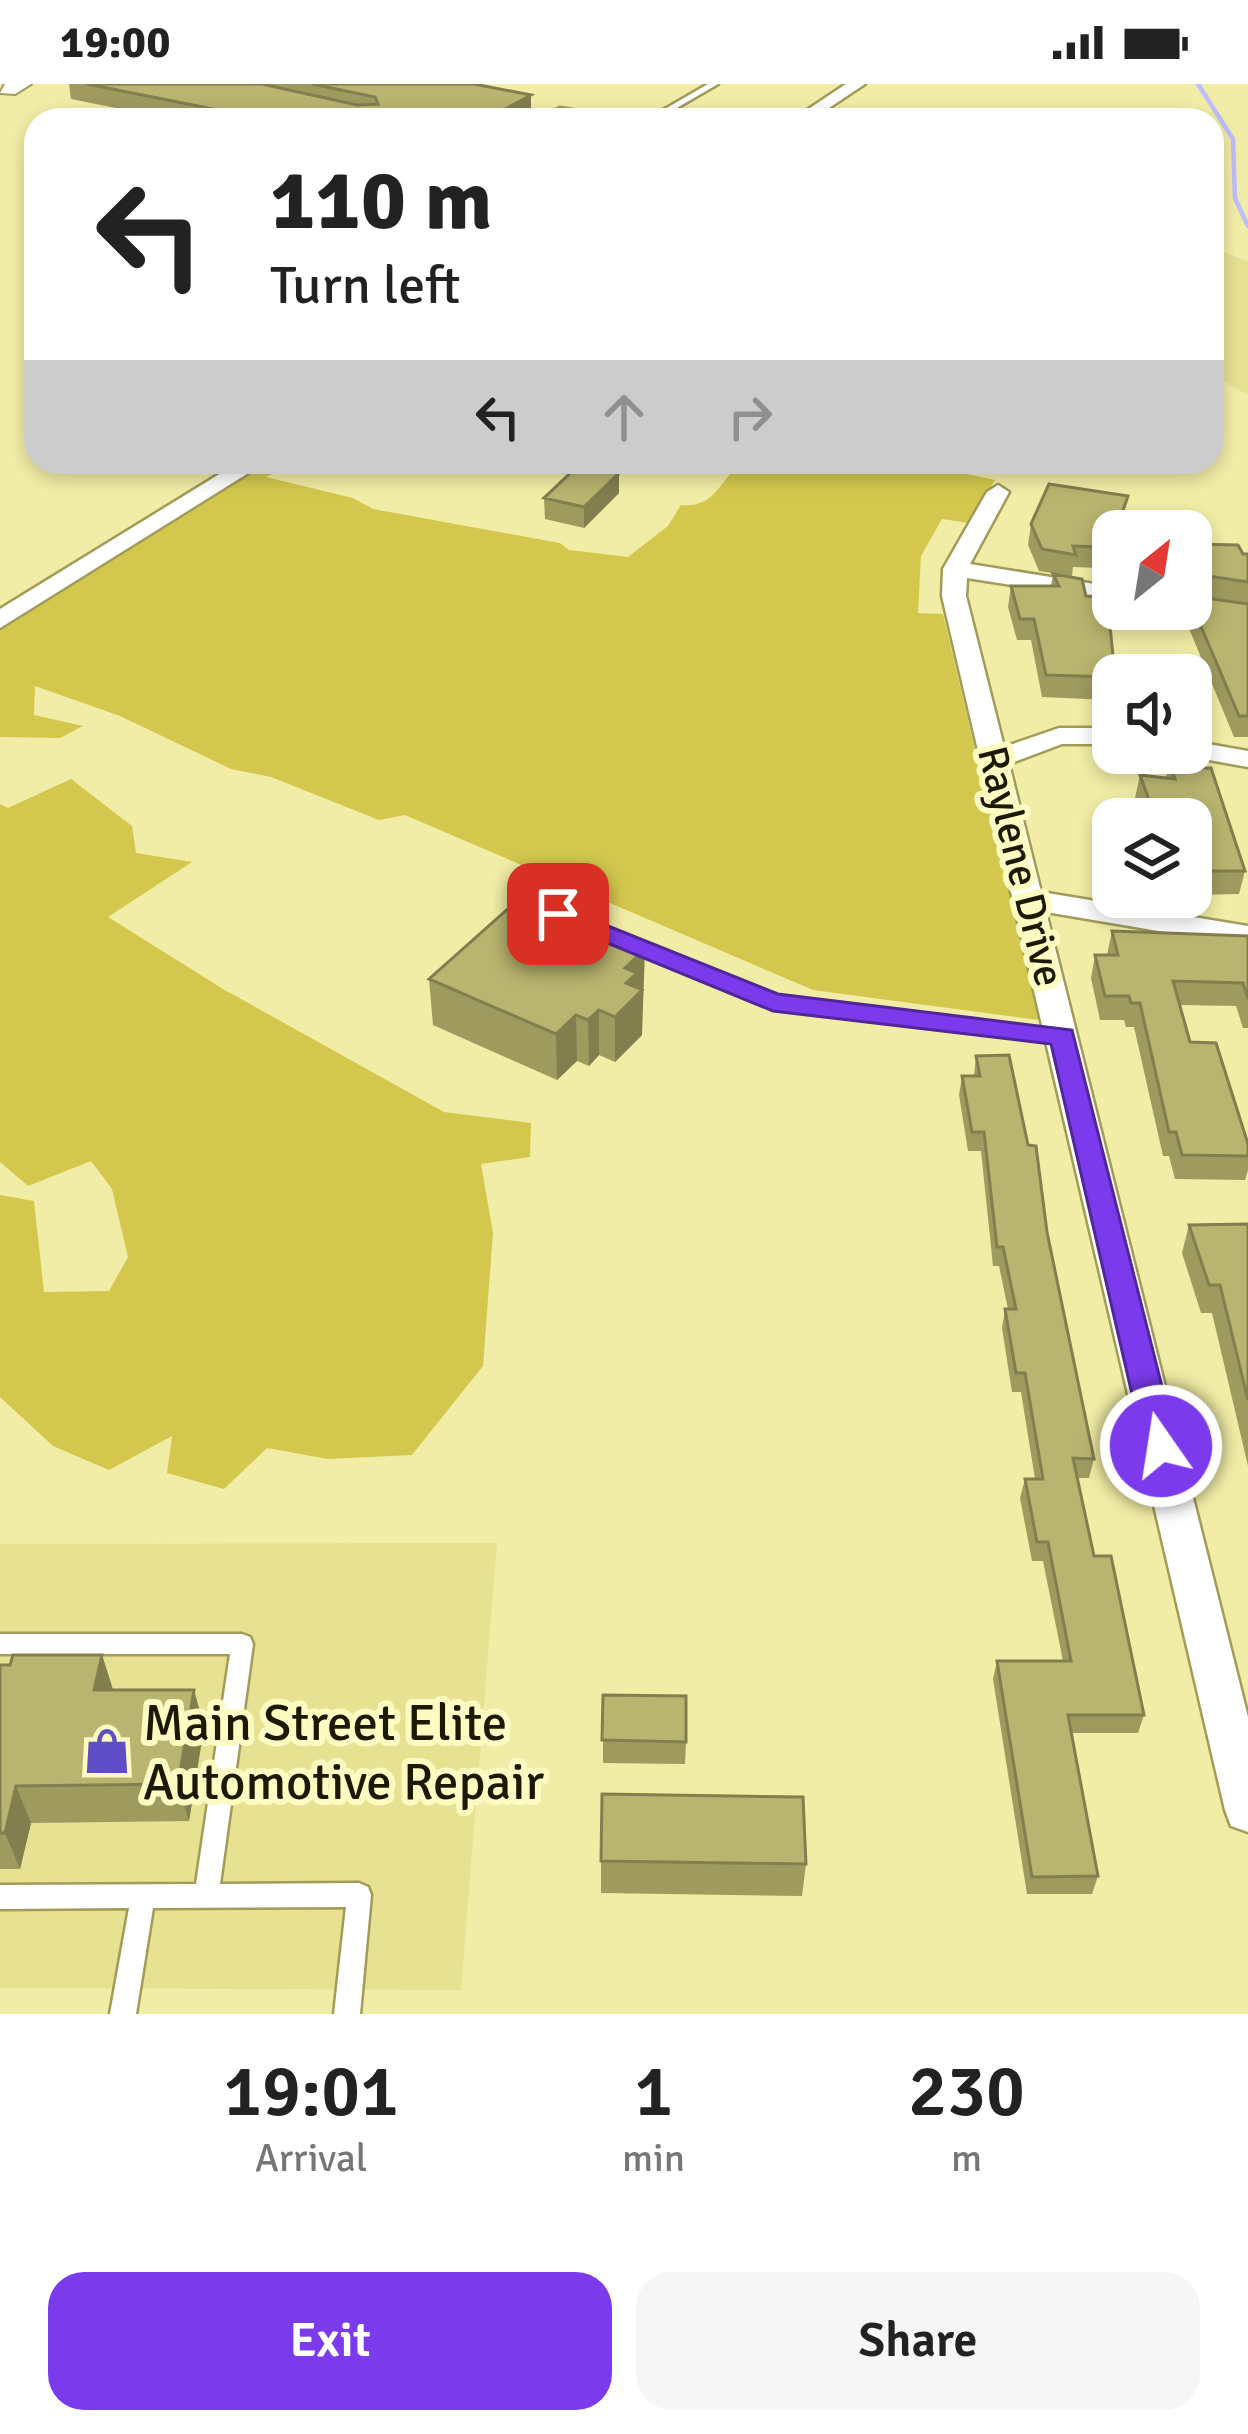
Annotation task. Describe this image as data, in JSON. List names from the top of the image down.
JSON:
{
  "streets": {
    "street": ["Raylene Drive"]
  },
  "places": {
    "shop": ["Main Street Elite Automotive Repair"]
  },
  "north": "top right",
  "page": {
    "status": "19:00",
    "turn": ["110 m", "Turn left"],
    "eta": [
      "19:01",
      "Arrival",
      "1",
      "min",
      "230",
      "m"
    ],
    "buttons": ["Exit", "Share"]
  }
}
